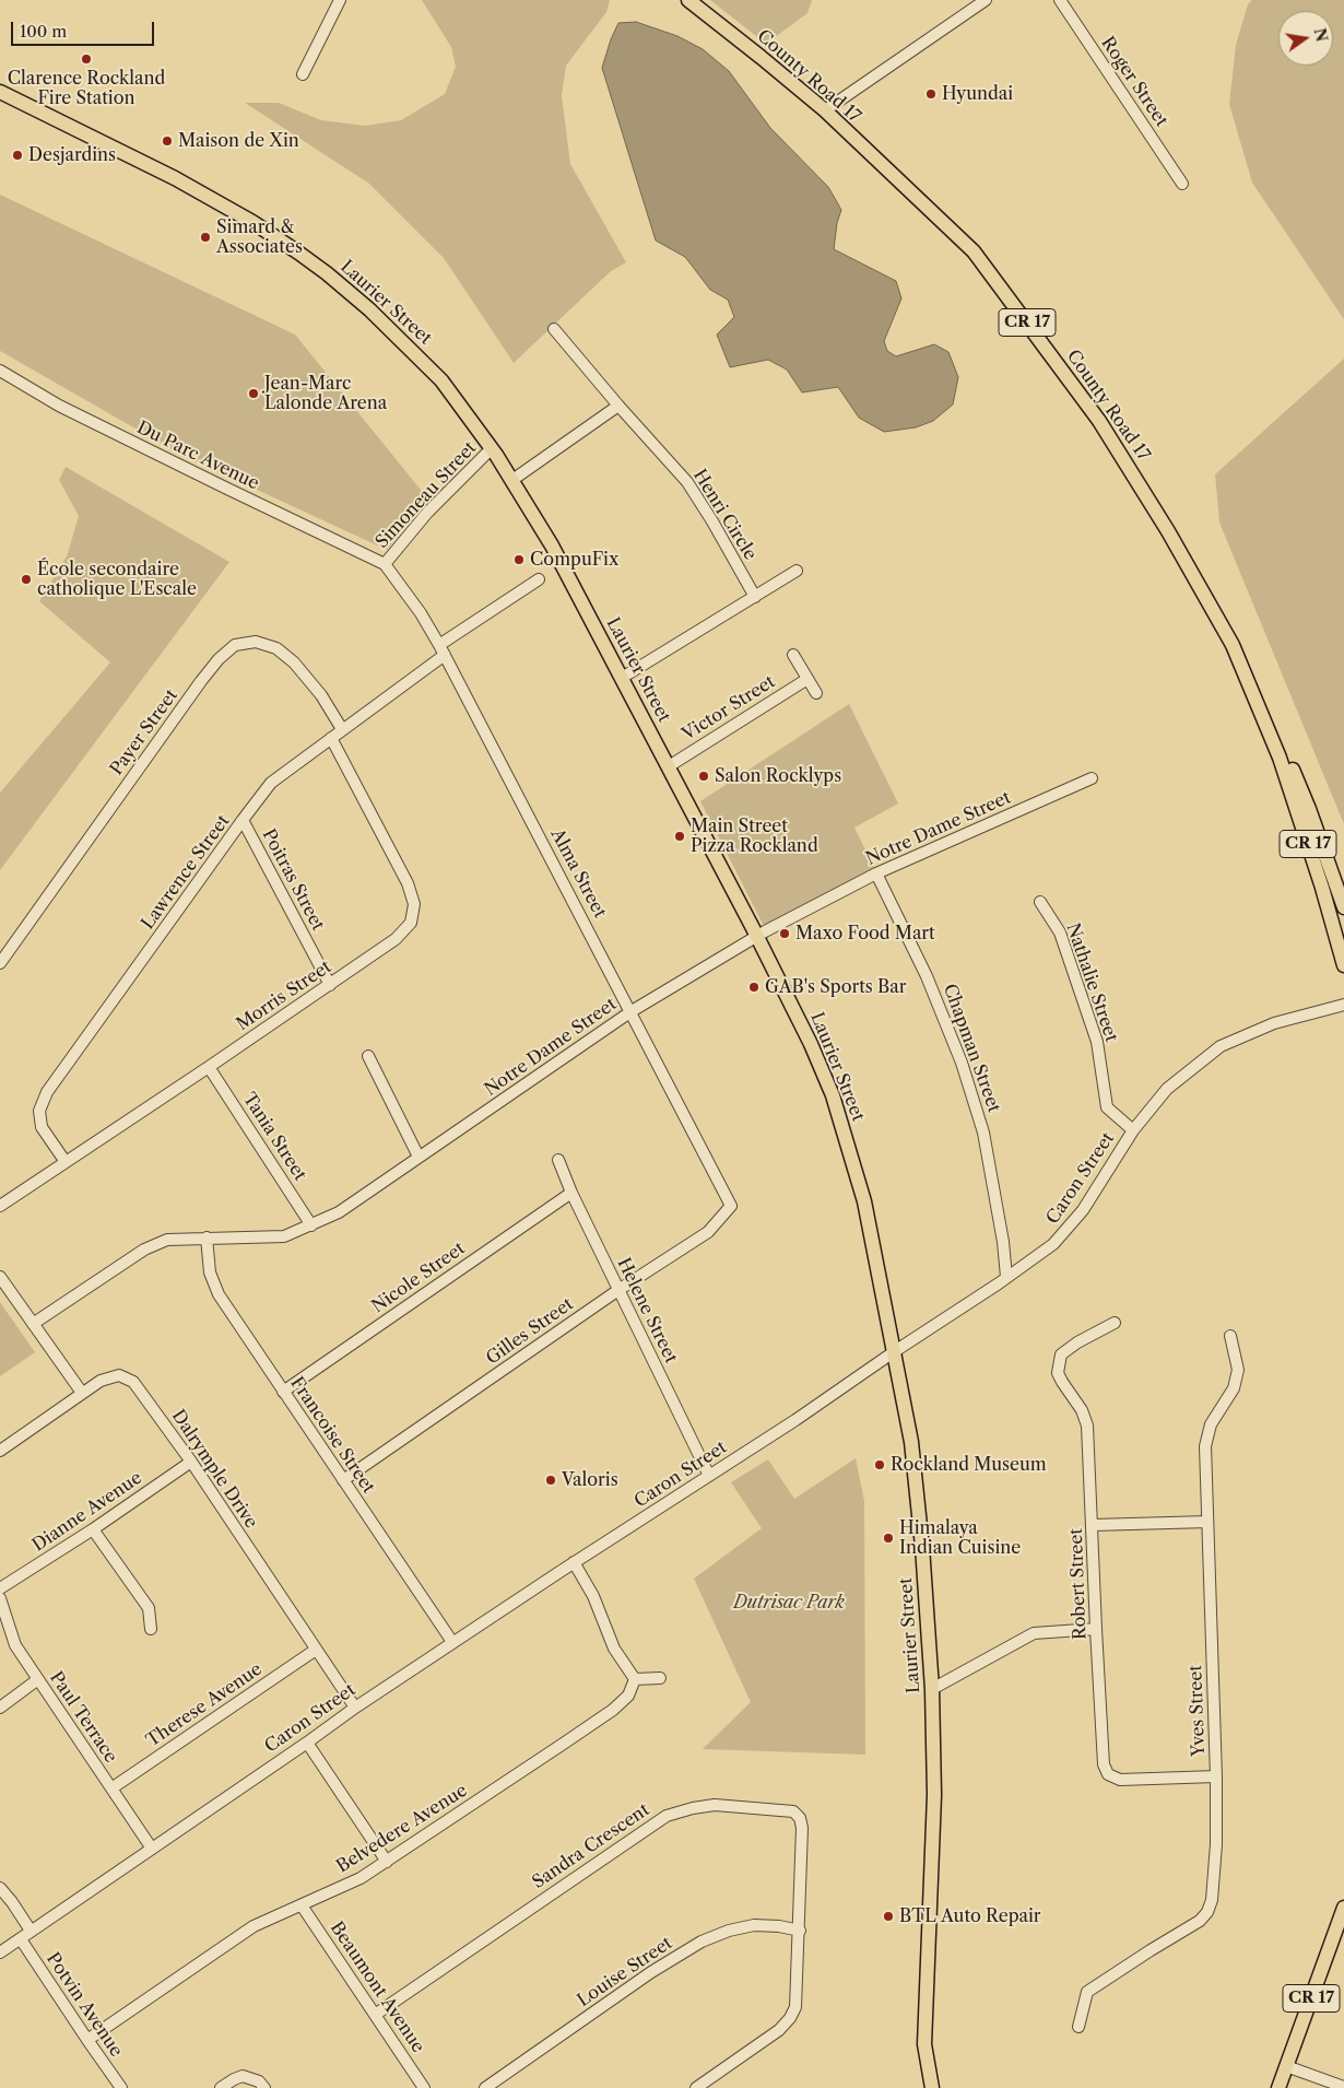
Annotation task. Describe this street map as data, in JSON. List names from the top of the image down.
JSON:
{
  "streets": {
    "main road": ["County Road 17", "Laurier Street", "CR 17"],
    "street": [
      "Roger Street",
      "Du Parc Avenue",
      "Simoneau Street",
      "Henri Circle",
      "Victor Street",
      "Payer Street",
      "Notre Dame Street",
      "Lawrence Street",
      "Alma Street",
      "Poitras Street",
      "Nathalie Street",
      "Morris Street",
      "Chapman Street",
      "Tania Street",
      "Caron Street",
      "Nicole Street",
      "Helene Street",
      "Gilles Street",
      "Francoise Street",
      "Dalrymple Drive",
      "Dianne Avenue",
      "Robert Street",
      "Therese Avenue",
      "Yves Street",
      "Paul Terrace",
      "Belvedere Avenue",
      "Sandra Crescent",
      "Louise Street",
      "Beaumont Avenue",
      "Potvin Avenue"
    ]
  },
  "crossings": [
    ["Laurier Street", "Simoneau Street"],
    ["Laurier Street", "Victor Street"],
    ["Laurier Street", "Notre Dame Street"],
    ["Laurier Street", "Caron Street"],
    ["Du Parc Avenue", "Simoneau Street"],
    ["Du Parc Avenue", "Alma Street"],
    ["Simoneau Street", "Alma Street"],
    ["Payer Street", "Lawrence Street"],
    ["Notre Dame Street", "Alma Street"],
    ["Notre Dame Street", "Chapman Street"],
    ["Notre Dame Street", "Tania Street"],
    ["Notre Dame Street", "Francoise Street"],
    ["Lawrence Street", "Alma Street"],
    ["Lawrence Street", "Poitras Street"],
    ["Lawrence Street", "Morris Street"],
    ["Alma Street", "Gilles Street"],
    ["Poitras Street", "Morris Street"],
    ["Nathalie Street", "Caron Street"],
    ["Morris Street", "Tania Street"],
    ["Chapman Street", "Caron Street"],
    ["Caron Street", "Helene Street"],
    ["Caron Street", "Francoise Street"],
    ["Caron Street", "Dalrymple Drive"],
    ["Caron Street", "Paul Terrace"],
    ["Caron Street", "Potvin Avenue"],
    ["Nicole Street", "Helene Street"],
    ["Nicole Street", "Francoise Street"],
    ["Helene Street", "Gilles Street"],
    ["Gilles Street", "Francoise Street"],
    ["Dalrymple Drive", "Dianne Avenue"],
    ["Dalrymple Drive", "Therese Avenue"],
    ["Robert Street", "Yves Street"],
    ["Therese Avenue", "Paul Terrace"],
    ["Belvedere Avenue", "Beaumont Avenue"],
    ["Belvedere Avenue", "Potvin Avenue"],
    ["Sandra Crescent", "Louise Street"],
    ["Sandra Crescent", "Beaumont Avenue"]
  ],
  "parks": ["Dutrisac Park"],
  "places": [
    "Clarence Rockland Fire Station",
    "Hyundai",
    "Maison de Xin",
    "Desjardins",
    "Simard & Associates",
    "Jean-Marc Lalonde Arena",
    "CompuFix",
    "École secondaire catholique L'Escale",
    "Salon Rocklyps",
    "Main Street Pizza Rockland",
    "Maxo Food Mart",
    "GAB's Sports Bar",
    "Rockland Museum",
    "Valoris",
    "Himalaya Indian Cuisine",
    "BTL Auto Repair"
  ],
  "scale_bar": "100 m",
  "north": "right"
}
